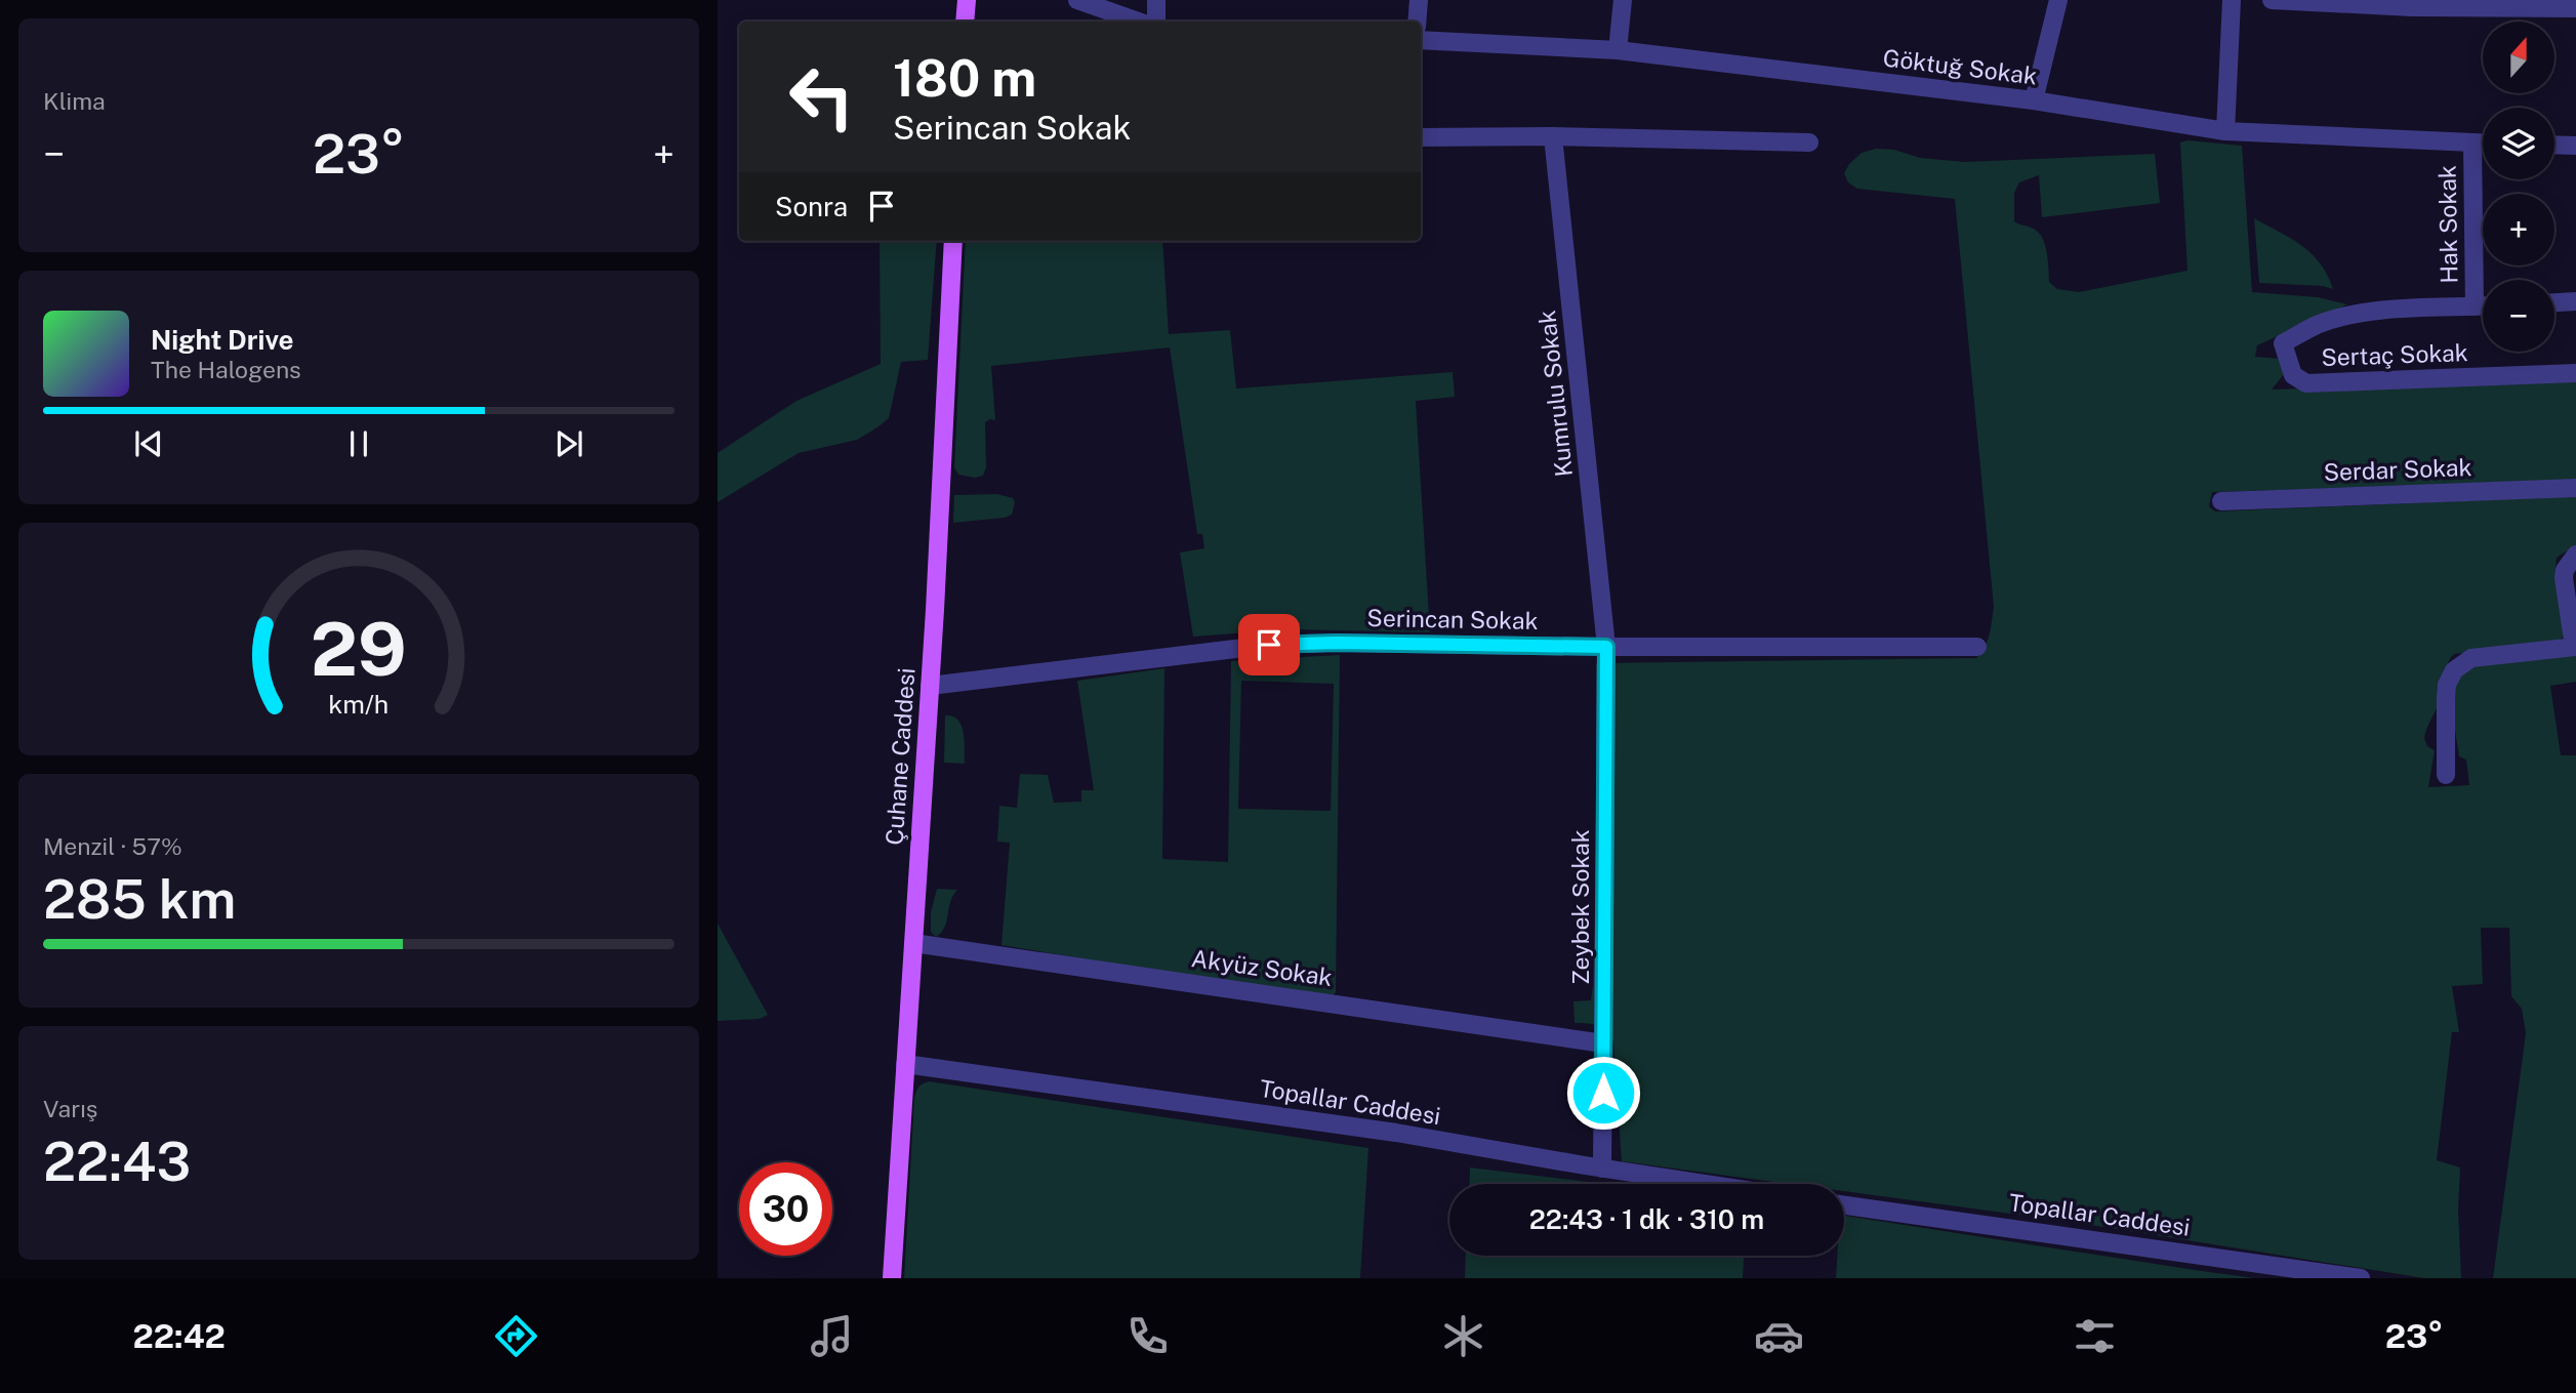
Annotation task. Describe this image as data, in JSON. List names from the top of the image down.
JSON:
{
  "streets": {
    "main road": ["Çuhane Caddesi"],
    "street": [
      "Göktuğ Sokak",
      "Hak Sokak",
      "Sertaç Sokak",
      "Kumrulu Sokak",
      "Serdar Sokak",
      "Serincan Sokak",
      "Zeybek Sokak",
      "Akyüz Sokak",
      "Topallar Caddesi"
    ]
  },
  "crossings": [
    ["Göktuğ Sokak", "Hak Sokak"],
    ["Hak Sokak", "Sertaç Sokak"],
    ["Kumrulu Sokak", "Serincan Sokak"],
    ["Kumrulu Sokak", "Zeybek Sokak"],
    ["Serincan Sokak", "Çuhane Caddesi"],
    ["Serincan Sokak", "Zeybek Sokak"],
    ["Çuhane Caddesi", "Akyüz Sokak"],
    ["Çuhane Caddesi", "Topallar Caddesi"],
    ["Zeybek Sokak", "Akyüz Sokak"],
    ["Zeybek Sokak", "Topallar Caddesi"]
  ],
  "north": "top",
  "page": {
    "tile": [
      "Klima",
      ["Menzil · 57%", "285 km"],
      ["Varış", "22:43"]
    ],
    "map_buttons": ["+", "−"],
    "turn": ["180 m", "Serincan Sokak"],
    "heat": ["−", "23°", "+"],
    "then": "Sonra",
    "song": ["Night Drive", "The Halogens"],
    "limit": "30",
    "trip": "22:43 · 1 dk · 310 m",
    "tabs": ["22:42", "23°"],
    "gauge": ["29", "km/h"]
  }
}
